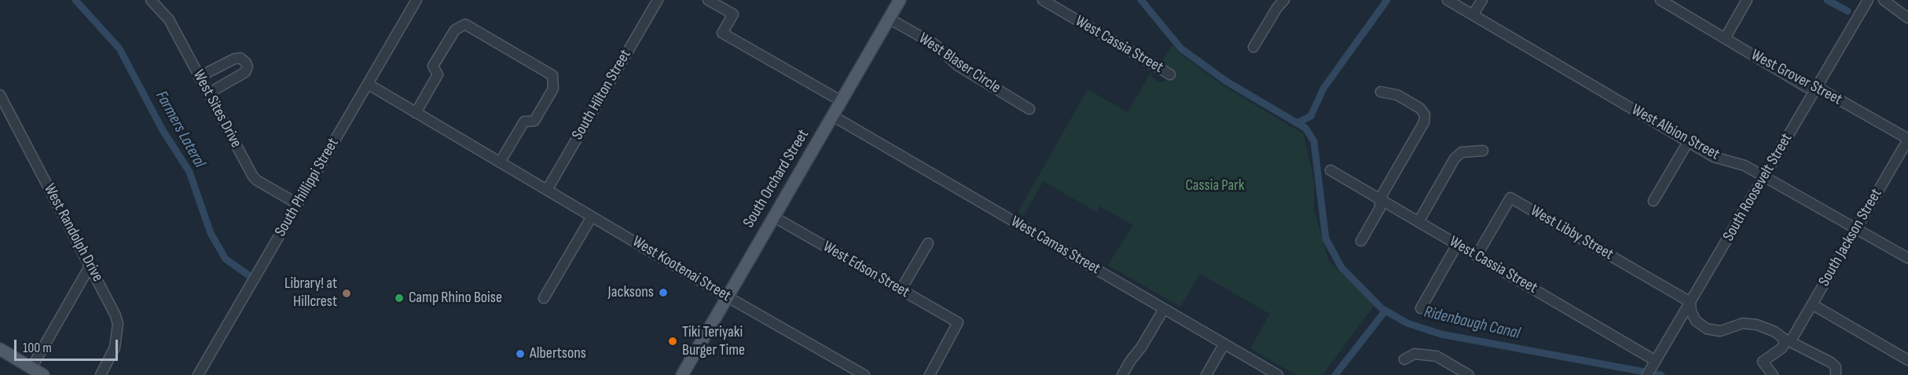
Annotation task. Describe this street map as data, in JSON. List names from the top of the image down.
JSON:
{
  "streets": {
    "main road": ["South Orchard Street"],
    "street": [
      "West Cassia Street",
      "West Blaser Circle",
      "West Grover Street",
      "South Hilton Street",
      "West Sites Drive",
      "West Albion Street",
      "South Phillippi Street",
      "South Roosevelt Street",
      "West Randolph Drive",
      "West Libby Street",
      "South Jackson Street",
      "West Camas Street",
      "West Kootenai Street",
      "West Edson Street"
    ]
  },
  "crossings": [
    ["West Cassia Street", "South Roosevelt Street"],
    ["West Cassia Street", "West Libby Street"],
    ["West Blaser Circle", "South Orchard Street"],
    ["West Grover Street", "South Roosevelt Street"],
    ["West Grover Street", "South Jackson Street"],
    ["South Hilton Street", "West Kootenai Street"],
    ["West Sites Drive", "South Phillippi Street"],
    ["West Albion Street", "South Roosevelt Street"],
    ["West Albion Street", "South Jackson Street"],
    ["South Orchard Street", "West Camas Street"],
    ["South Orchard Street", "West Kootenai Street"],
    ["South Orchard Street", "West Edson Street"],
    ["South Phillippi Street", "West Kootenai Street"],
    ["South Roosevelt Street", "West Libby Street"]
  ],
  "water": ["Farmers Lateral", "Ridenbaugh Canal"],
  "parks": ["Cassia Park"],
  "places": [
    "Jacksons",
    "Library! at Hillcrest",
    "Camp Rhino Boise",
    "Tiki Teriyaki Burger Time",
    "Albertsons"
  ],
  "scale_bar": "100 m"
}
